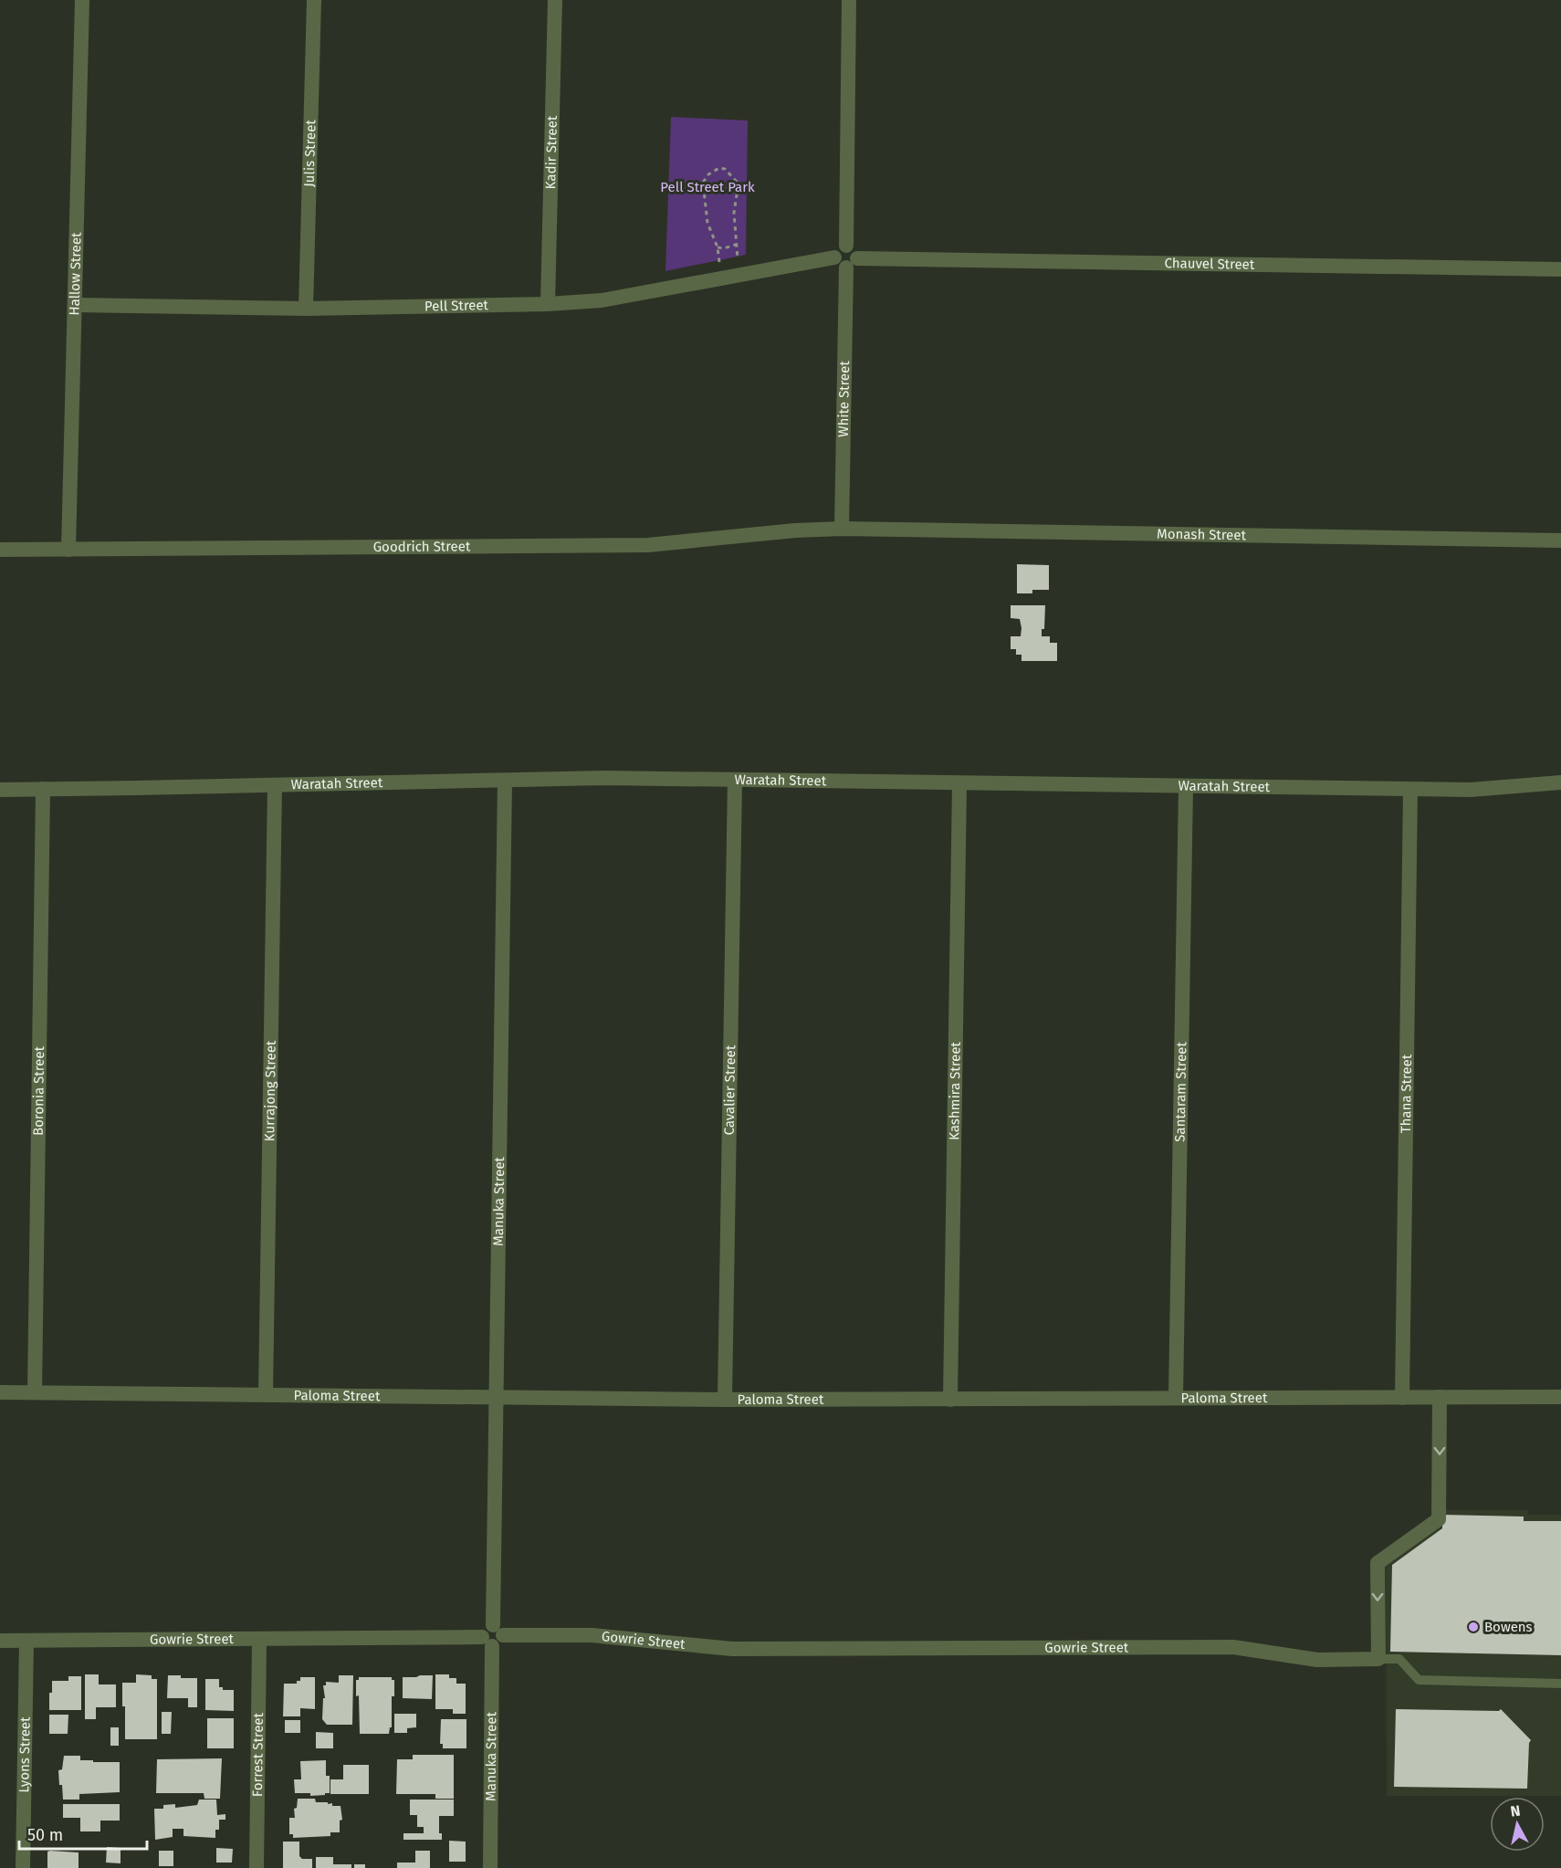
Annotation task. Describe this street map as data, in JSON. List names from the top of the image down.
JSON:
{
  "streets": {
    "street": [
      "Kadir Street",
      "Julis Street",
      "Chauvel Street",
      "Hallow Street",
      "Pell Street",
      "White Street",
      "Monash Street",
      "Goodrich Street",
      "Waratah Street",
      "Kurrajong Street",
      "Cavalier Street",
      "Boronia Street",
      "Kashmira Street",
      "Santaram Street",
      "Thana Street",
      "Manuka Street",
      "Paloma Street",
      "Gowrie Street",
      "Forrest Street",
      "Lyons Street"
    ]
  },
  "crossings": [
    ["Kadir Street", "Pell Street"],
    ["Julis Street", "Pell Street"],
    ["Chauvel Street", "Pell Street"],
    ["Chauvel Street", "White Street"],
    ["Hallow Street", "Pell Street"],
    ["Hallow Street", "Goodrich Street"],
    ["Pell Street", "White Street"],
    ["White Street", "Monash Street"],
    ["White Street", "Goodrich Street"],
    ["Monash Street", "Goodrich Street"],
    ["Waratah Street", "Kurrajong Street"],
    ["Waratah Street", "Cavalier Street"],
    ["Waratah Street", "Boronia Street"],
    ["Waratah Street", "Kashmira Street"],
    ["Waratah Street", "Santaram Street"],
    ["Waratah Street", "Thana Street"],
    ["Waratah Street", "Manuka Street"],
    ["Kurrajong Street", "Paloma Street"],
    ["Cavalier Street", "Paloma Street"],
    ["Boronia Street", "Paloma Street"],
    ["Kashmira Street", "Paloma Street"],
    ["Santaram Street", "Paloma Street"],
    ["Thana Street", "Paloma Street"],
    ["Manuka Street", "Paloma Street"],
    ["Manuka Street", "Gowrie Street"],
    ["Gowrie Street", "Forrest Street"],
    ["Gowrie Street", "Lyons Street"]
  ],
  "parks": ["Pell Street Park"],
  "places": ["Bowens"],
  "scale_bar": "50 m",
  "north": "top"
}
